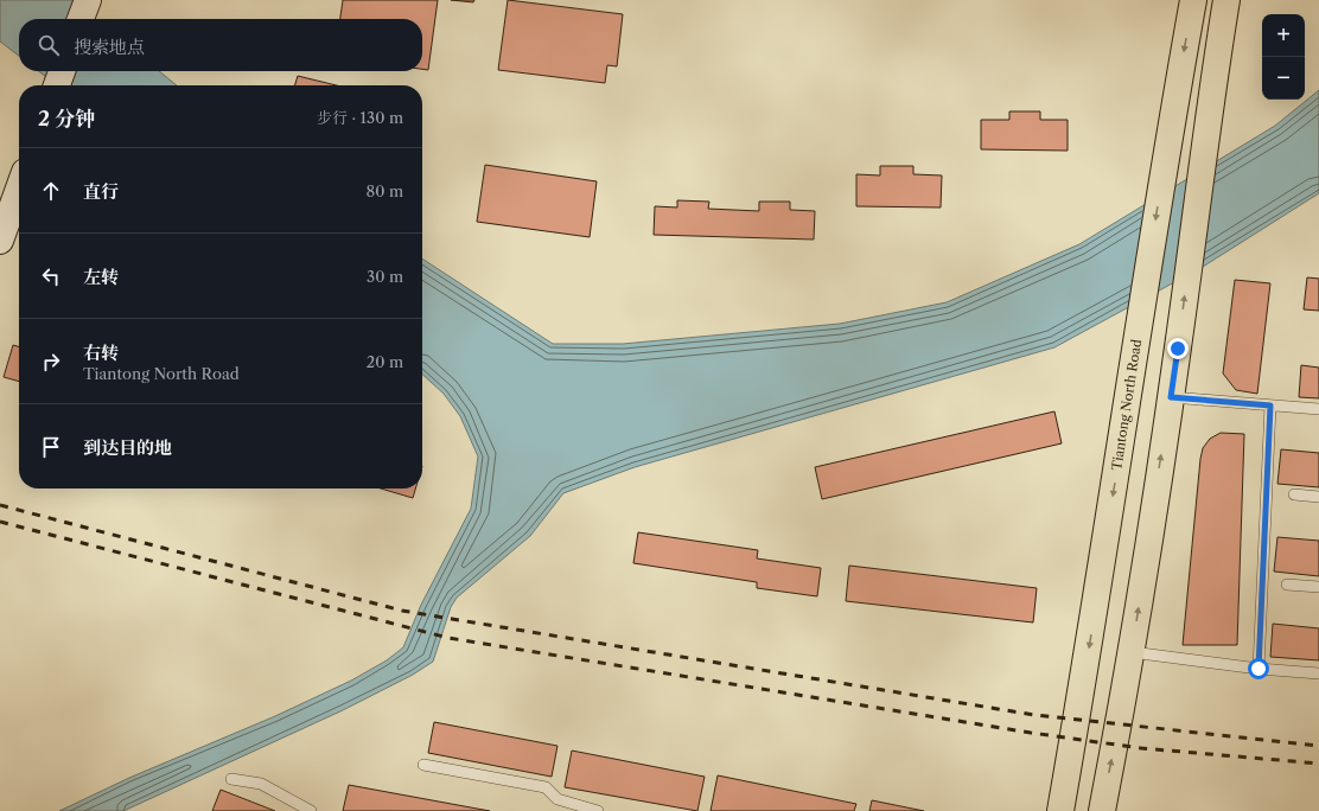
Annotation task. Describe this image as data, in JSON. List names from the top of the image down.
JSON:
{
  "streets": {
    "main road": ["Tiantong North Road"]
  },
  "page": {
    "map_buttons": ["+", "−"],
    "search": "搜索地点",
    "heading": ["2 分钟", "步行 · 130 m"],
    "list": [
      ["直行", "80 m"],
      ["左转", "30 m"],
      ["右转", "Tiantong North Road", "20 m"],
      "到达目的地"
    ]
  }
}
